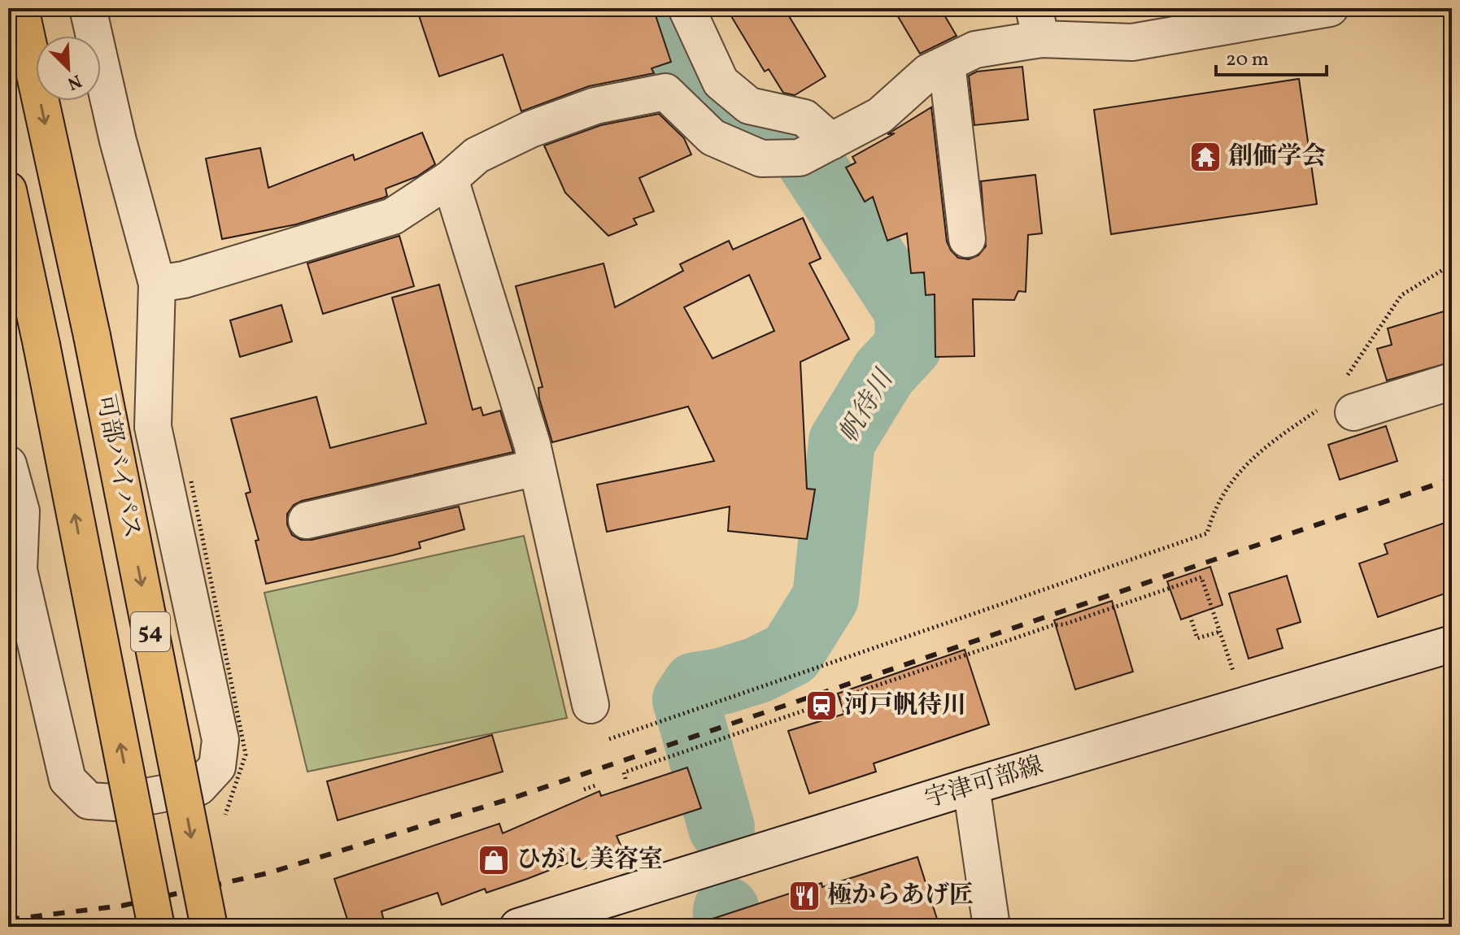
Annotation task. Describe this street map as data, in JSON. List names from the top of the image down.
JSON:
{
  "streets": {
    "highway": ["可部バイパス", "54"],
    "street": ["宇津可部線"]
  },
  "water": ["帆待川"],
  "places": {
    "temple": ["創価学会"],
    "station": ["河戸帆待川"],
    "shop": ["ひがし美容室"],
    "restaurant": ["極からあげ匠"]
  },
  "scale_bar": "20 m",
  "north": "bottom right"
}
